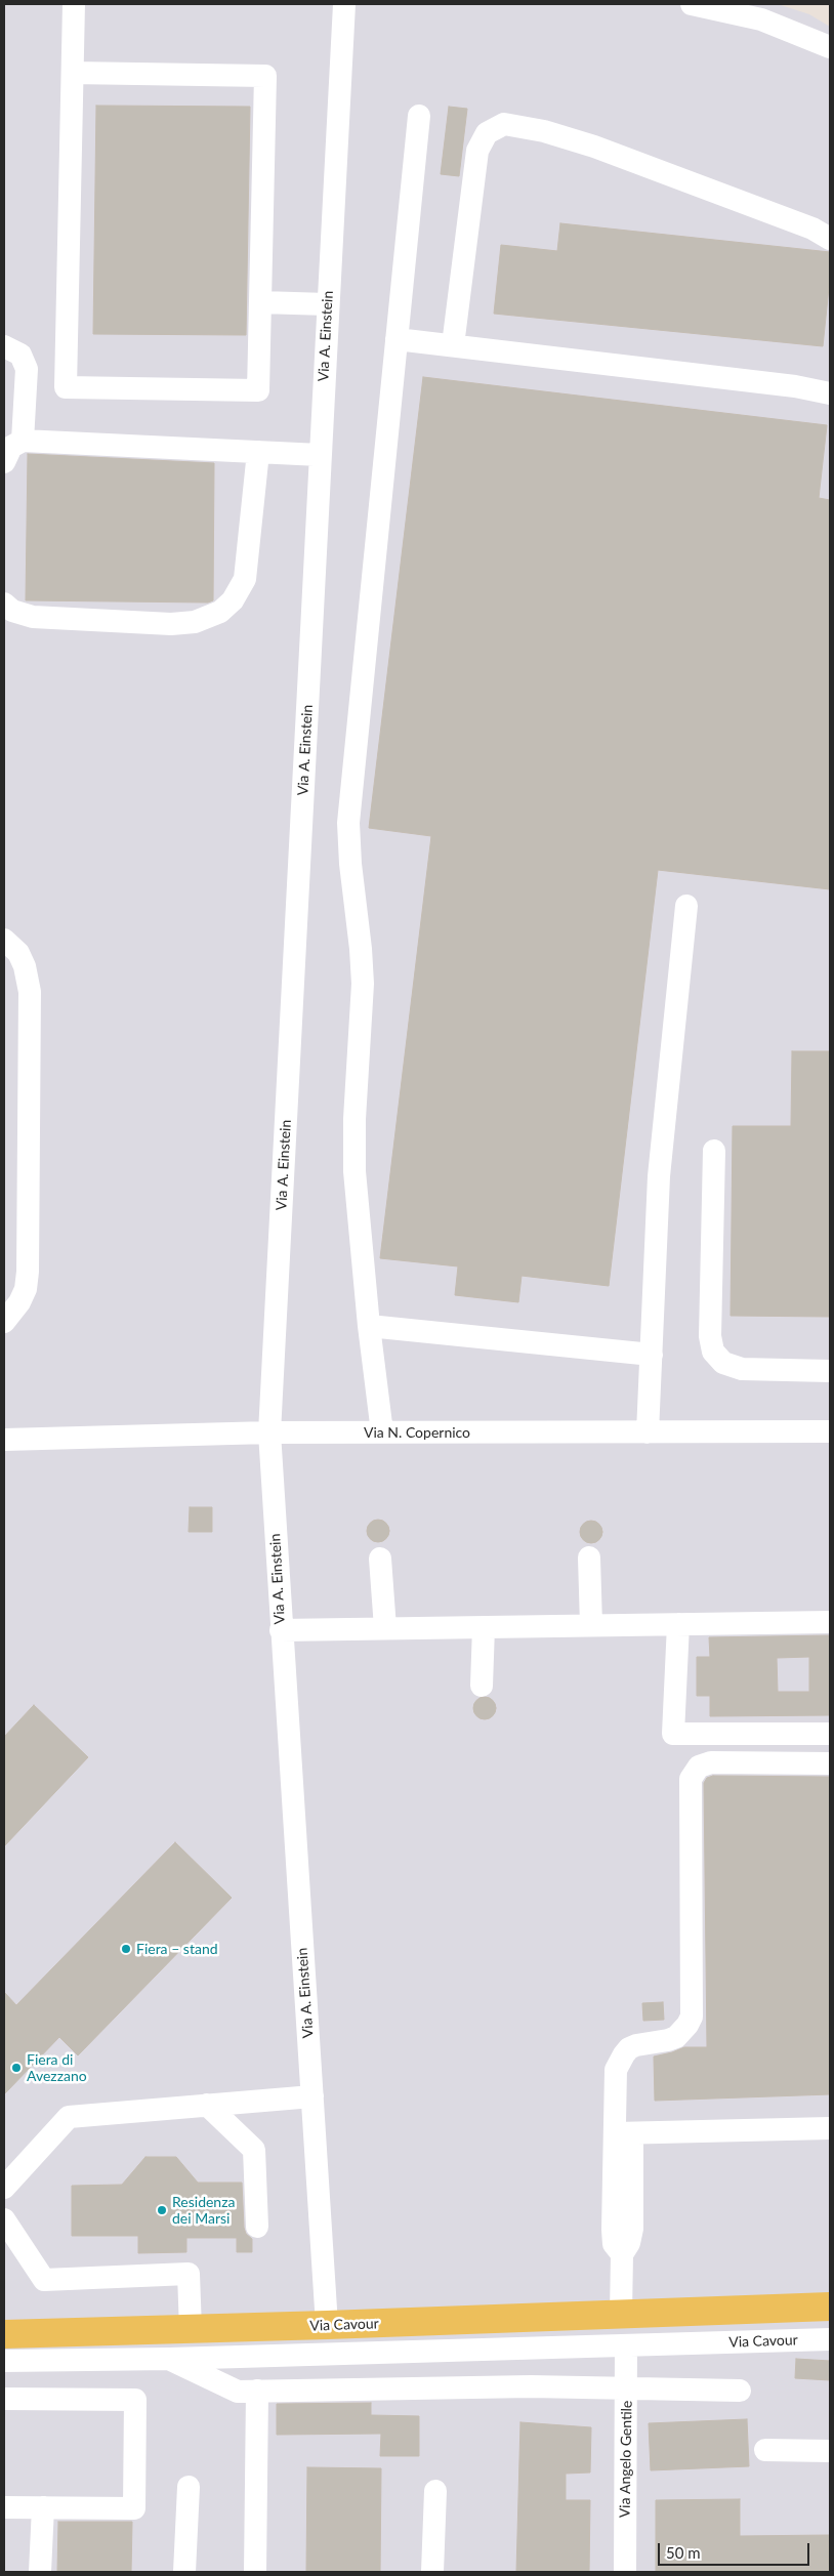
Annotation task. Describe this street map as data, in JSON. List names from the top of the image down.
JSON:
{
  "streets": {
    "main road": ["Via Cavour"],
    "street": ["Via A. Einstein", "Via N. Copernico", "Via Angelo Gentile"]
  },
  "crossings": [
    ["Via A. Einstein", "Via N. Copernico"],
    ["Via A. Einstein", "Via Cavour"],
    ["Via Cavour", "Via Angelo Gentile"]
  ],
  "places": ["Fiera – stand", "Fiera di Avezzano", "Residenza dei Marsi"],
  "scale_bar": "50 m"
}
